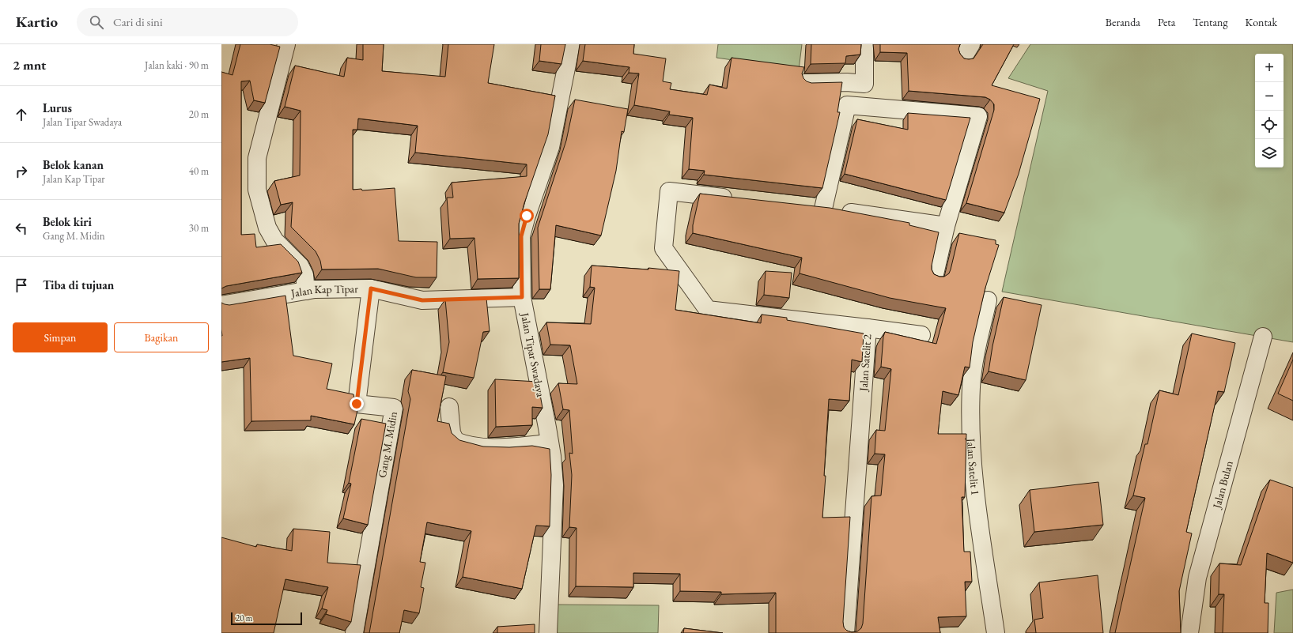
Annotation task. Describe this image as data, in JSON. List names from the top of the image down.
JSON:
{
  "streets": {
    "street": [
      "Jalan Kap Tipar",
      "Jalan Tipar Swadaya",
      "Jalan Satelit 2",
      "Gang M. Midin",
      "Jalan Satelit 1",
      "Jalan Bulan"
    ]
  },
  "crossings": [
    ["Jalan Kap Tipar", "Jalan Tipar Swadaya"],
    ["Jalan Kap Tipar", "Gang M. Midin"]
  ],
  "scale_bar": "20 m",
  "page": {
    "header": "Kartio",
    "search": "Cari di sini",
    "nav": [
      "Beranda",
      "Peta",
      "Tentang",
      "Kontak"
    ],
    "heading": ["2 mnt", "Jalan kaki · 90 m"],
    "map_buttons": ["+", "−"],
    "list": [
      ["Lurus", "Jalan Tipar Swadaya", "20 m"],
      ["Belok kanan", "Jalan Kap Tipar", "40 m"],
      ["Belok kiri", "Gang M. Midin", "30 m"],
      "Tiba di tujuan"
    ],
    "buttons": ["Simpan", "Bagikan"],
    "scale": "20 m"
  }
}
